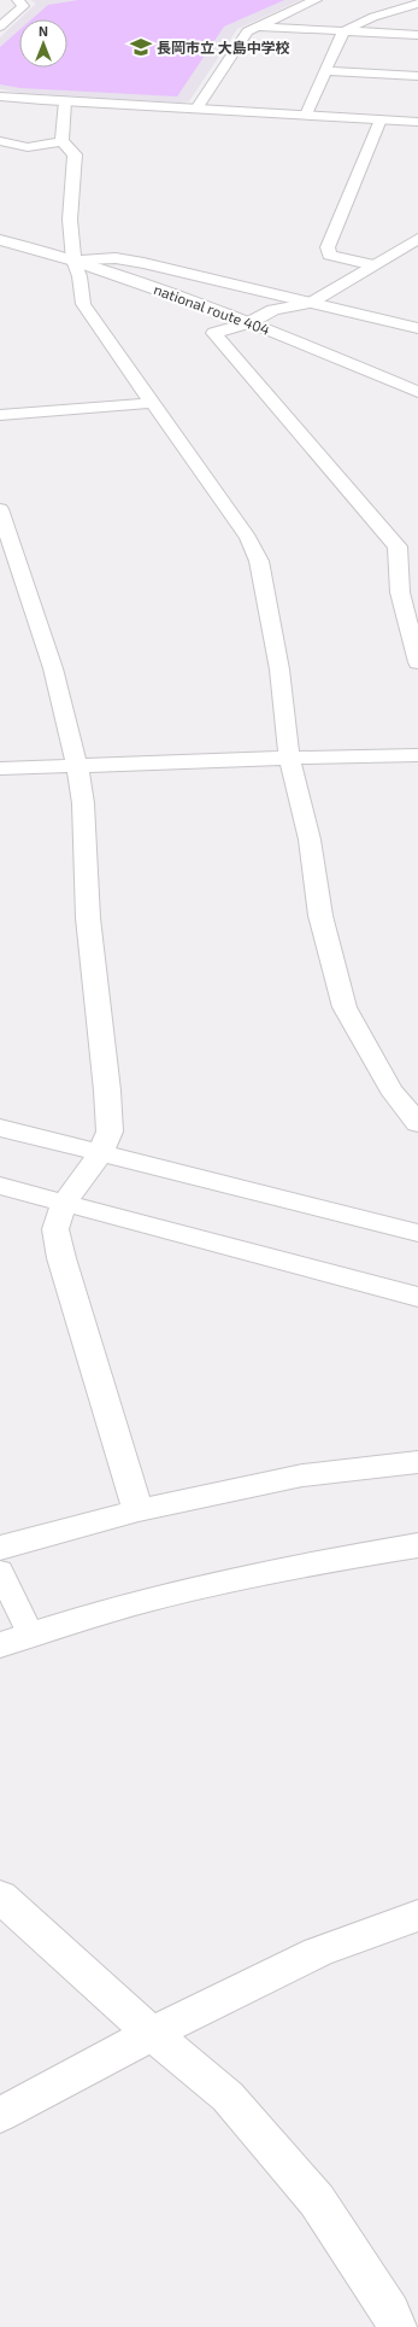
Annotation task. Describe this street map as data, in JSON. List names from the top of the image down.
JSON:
{
  "streets": {
    "main road": ["national route 404"]
  },
  "places": {
    "school or university": ["長岡市立 大島中学校"]
  },
  "north": "top"
}
